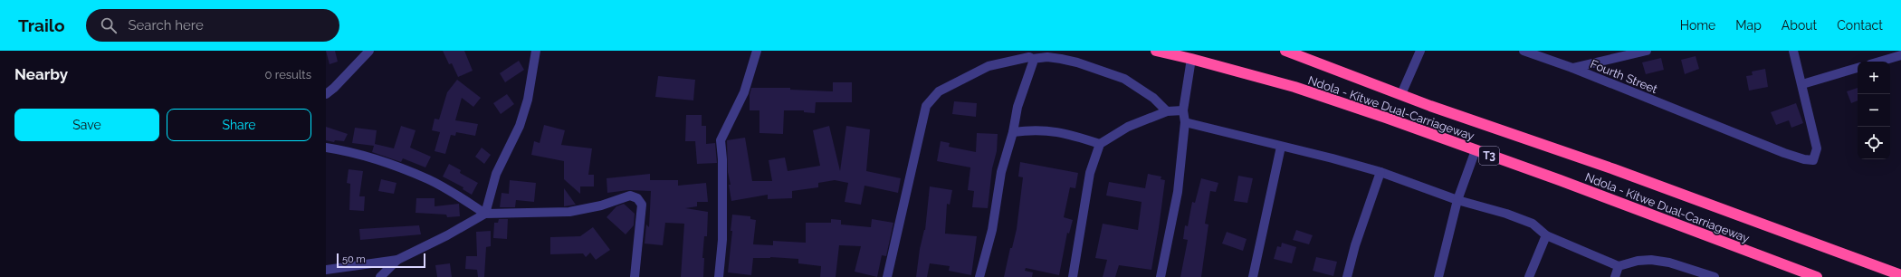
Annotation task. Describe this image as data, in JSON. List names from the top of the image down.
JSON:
{
  "streets": {
    "highway": ["Ndola - Kitwe Dual-Carriageway", "T3"],
    "street": ["Fourth Street"]
  },
  "scale_bar": "50 m",
  "page": {
    "header": "Trailo",
    "search": "Search here",
    "nav": [
      "Home",
      "Map",
      "About",
      "Contact"
    ],
    "heading": ["Nearby", "0 results"],
    "map_buttons": ["+", "−"],
    "buttons": ["Save", "Share"],
    "scale": "50 m"
  }
}
